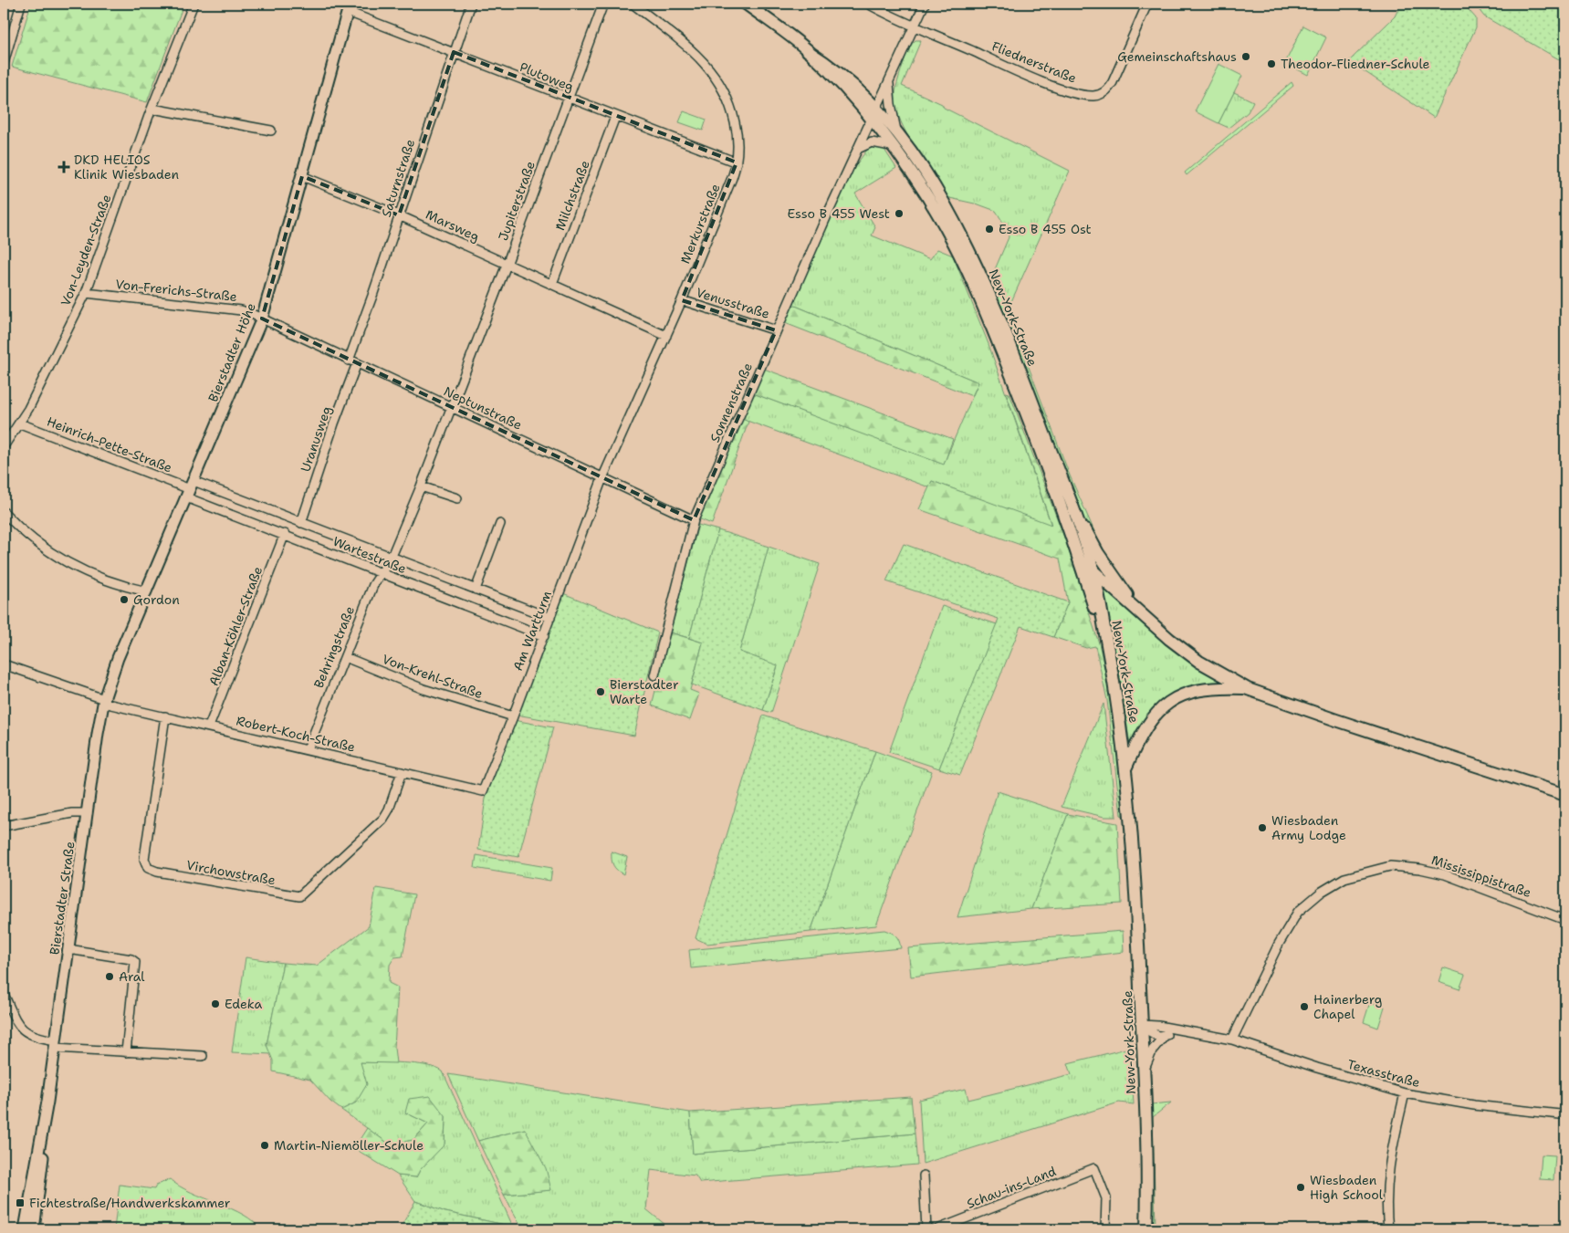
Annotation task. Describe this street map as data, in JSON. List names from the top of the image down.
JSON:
{
  "streets": {
    "main road": ["New-York-Straße", "Bierstadter Höhe", "Bierstadter Straße"],
    "street": [
      "Fliednerstraße",
      "Plutoweg",
      "Saturnstraße",
      "Milchstraße",
      "Jupiterstraße",
      "Merkurstraße",
      "Marsweg",
      "Von-Leyden-Straße",
      "Von-Frerichs-Straße",
      "Venusstraße",
      "Sonnenstraße",
      "Neptunstraße",
      "Uranusweg",
      "Heinrich-Pette-Straße",
      "Wartestraße",
      "Alban-Köhler-Straße",
      "Am Wartturm",
      "Behringstraße",
      "Von-Krehl-Straße",
      "Robert-Koch-Straße",
      "Virchowstraße",
      "Mississippistraße",
      "Texasstraße",
      "Schau-ins-Land"
    ]
  },
  "crossings": [
    ["Fliednerstraße", "Sonnenstraße"],
    ["Plutoweg", "Saturnstraße"],
    ["Plutoweg", "Milchstraße"],
    ["Plutoweg", "Jupiterstraße"],
    ["Plutoweg", "Merkurstraße"],
    ["Plutoweg", "Bierstadter Höhe"],
    ["Saturnstraße", "Marsweg"],
    ["Saturnstraße", "Neptunstraße"],
    ["Saturnstraße", "Uranusweg"],
    ["Milchstraße", "Marsweg"],
    ["Jupiterstraße", "Marsweg"],
    ["Jupiterstraße", "Neptunstraße"],
    ["Jupiterstraße", "Behringstraße"],
    ["Merkurstraße", "Marsweg"],
    ["Merkurstraße", "Venusstraße"],
    ["Merkurstraße", "Neptunstraße"],
    ["Merkurstraße", "Am Wartturm"],
    ["Marsweg", "Bierstadter Höhe"],
    ["Von-Leyden-Straße", "Von-Frerichs-Straße"],
    ["Von-Leyden-Straße", "Heinrich-Pette-Straße"],
    ["Von-Frerichs-Straße", "Bierstadter Höhe"],
    ["Von-Frerichs-Straße", "Neptunstraße"],
    ["Venusstraße", "Sonnenstraße"],
    ["New-York-Straße", "Sonnenstraße"],
    ["Bierstadter Höhe", "Neptunstraße"],
    ["Bierstadter Höhe", "Heinrich-Pette-Straße"],
    ["Bierstadter Höhe", "Wartestraße"],
    ["Bierstadter Höhe", "Robert-Koch-Straße"],
    ["Bierstadter Höhe", "Bierstadter Straße"],
    ["Sonnenstraße", "Neptunstraße"],
    ["Neptunstraße", "Uranusweg"],
    ["Neptunstraße", "Am Wartturm"],
    ["Uranusweg", "Wartestraße"],
    ["Heinrich-Pette-Straße", "Wartestraße"],
    ["Wartestraße", "Alban-Köhler-Straße"],
    ["Wartestraße", "Am Wartturm"],
    ["Wartestraße", "Behringstraße"],
    ["Alban-Köhler-Straße", "Robert-Koch-Straße"],
    ["Am Wartturm", "Von-Krehl-Straße"],
    ["Am Wartturm", "Robert-Koch-Straße"],
    ["Behringstraße", "Von-Krehl-Straße"],
    ["Behringstraße", "Robert-Koch-Straße"],
    ["Robert-Koch-Straße", "Virchowstraße"],
    ["Robert-Koch-Straße", "Bierstadter Straße"],
    ["Mississippistraße", "Texasstraße"]
  ],
  "places": {
    "other": [
      "Gemeinschaftshaus",
      "Theodor-Fliedner-Schule",
      "Esso B 455 West",
      "Esso B 455 Ost",
      "Gordon",
      "Bierstadter Warte",
      "Wiesbaden Army Lodge",
      "Aral",
      "Edeka",
      "Hainerberg Chapel",
      "Martin-Niemöller-Schule",
      "Wiesbaden High School"
    ],
    "health": ["DKD HELIOS Klinik Wiesbaden"],
    "transit": ["Fichtestraße/Handwerkskammer"]
  }
}
